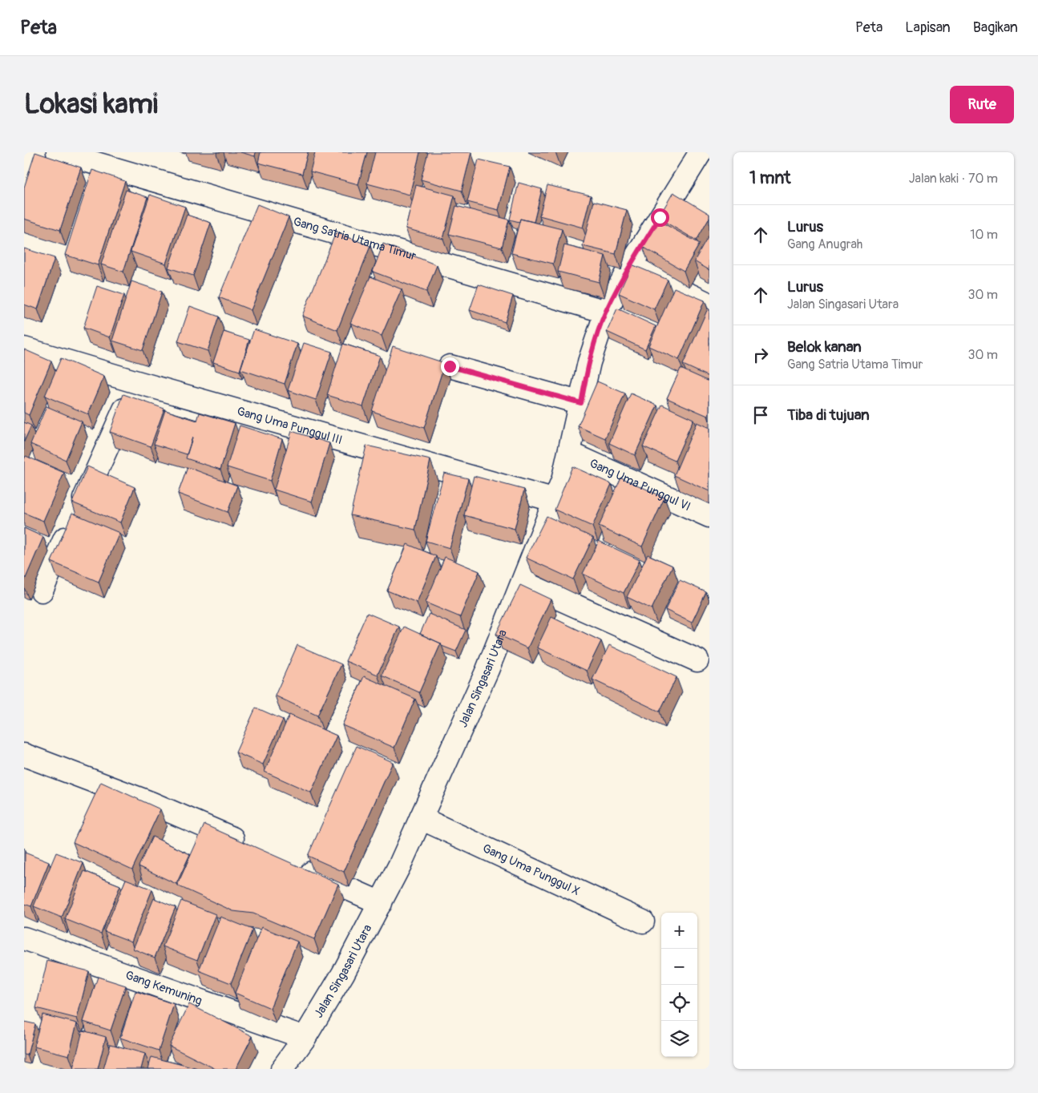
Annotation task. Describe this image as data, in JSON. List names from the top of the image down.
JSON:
{
  "streets": {
    "street": [
      "Gang Satria Utama Timur",
      "Gang Uma Punggul III",
      "Gang Uma Punggul VI",
      "Jalan Singasari Utara",
      "Gang Uma Punggul X",
      "Gang Kemuning"
    ]
  },
  "crossings": [
    ["Gang Satria Utama Timur", "Jalan Singasari Utara"],
    ["Gang Uma Punggul III", "Jalan Singasari Utara"],
    ["Gang Uma Punggul VI", "Jalan Singasari Utara"],
    ["Jalan Singasari Utara", "Gang Uma Punggul X"],
    ["Jalan Singasari Utara", "Gang Kemuning"]
  ],
  "page": {
    "header": "Peta",
    "nav": ["Peta", "Lapisan", "Bagikan"],
    "buttons": "Rute",
    "title": "Lokasi kami",
    "heading": ["1 mnt", "Jalan kaki · 70 m"],
    "list": [
      ["Lurus", "Gang Anugrah", "10 m"],
      ["Lurus", "Jalan Singasari Utara", "30 m"],
      ["Belok kanan", "Gang Satria Utama Timur", "30 m"],
      "Tiba di tujuan"
    ],
    "map_buttons": ["+", "−"]
  }
}
